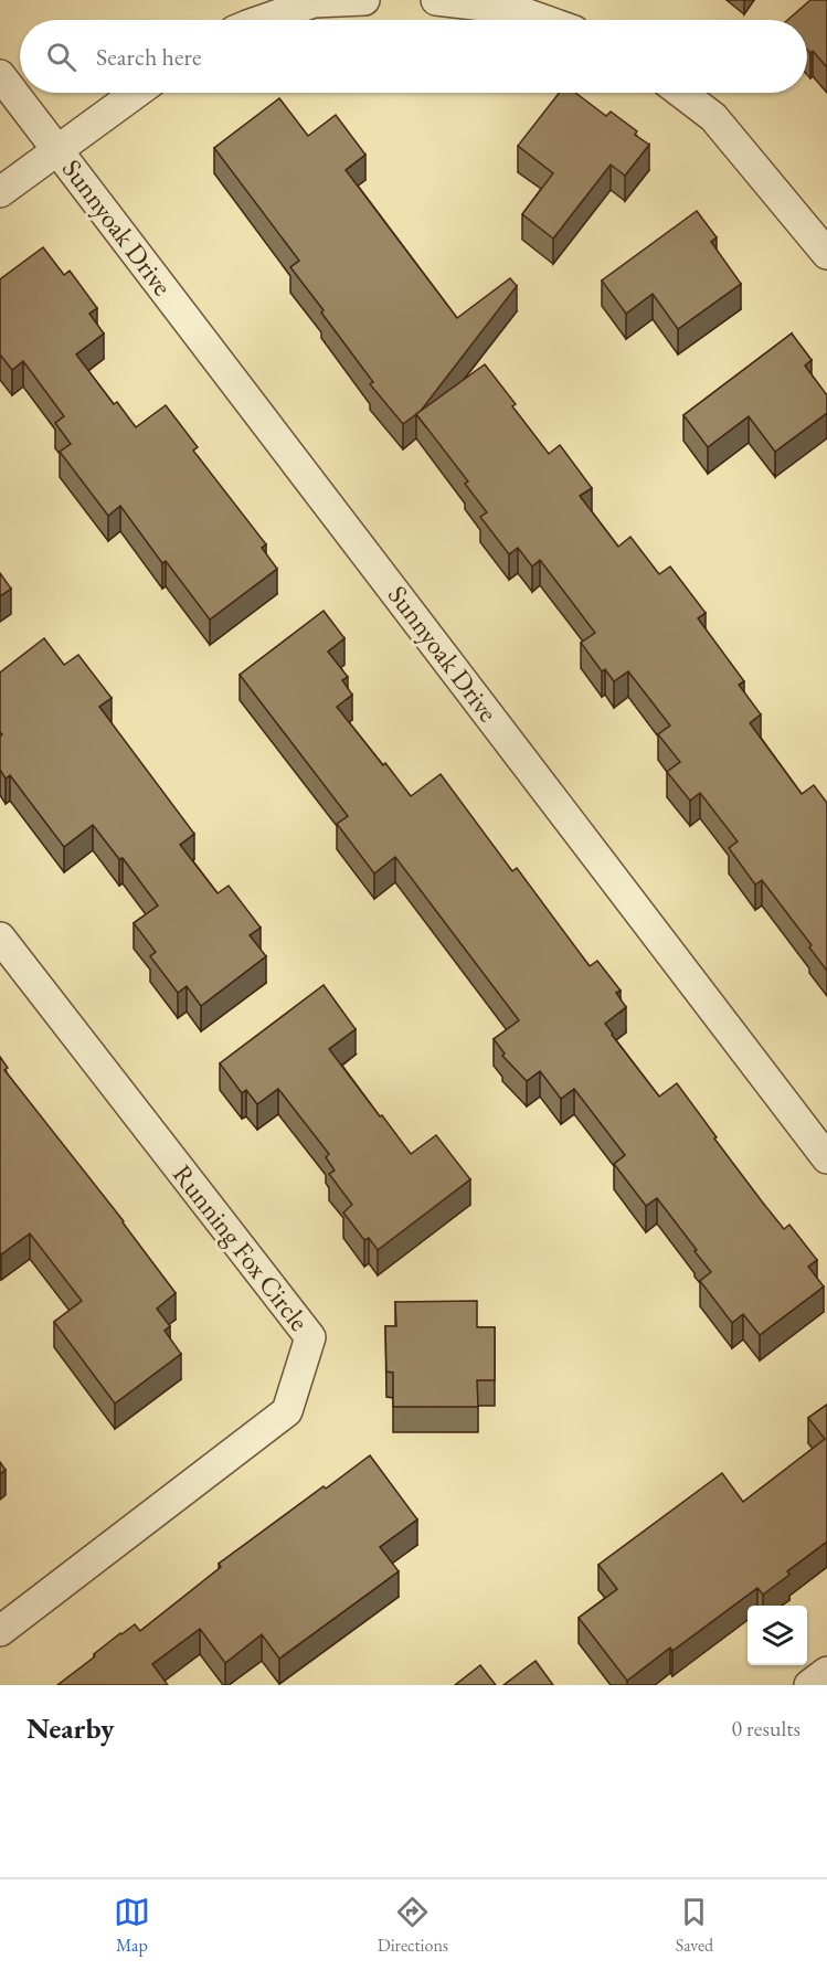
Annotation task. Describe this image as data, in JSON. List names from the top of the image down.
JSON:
{
  "streets": {
    "street": ["Sunnyoak Drive", "Running Fox Circle"]
  },
  "page": {
    "search": "Search here",
    "heading": ["Nearby", "0 results"],
    "nav": ["Map", "Directions", "Saved"]
  }
}
